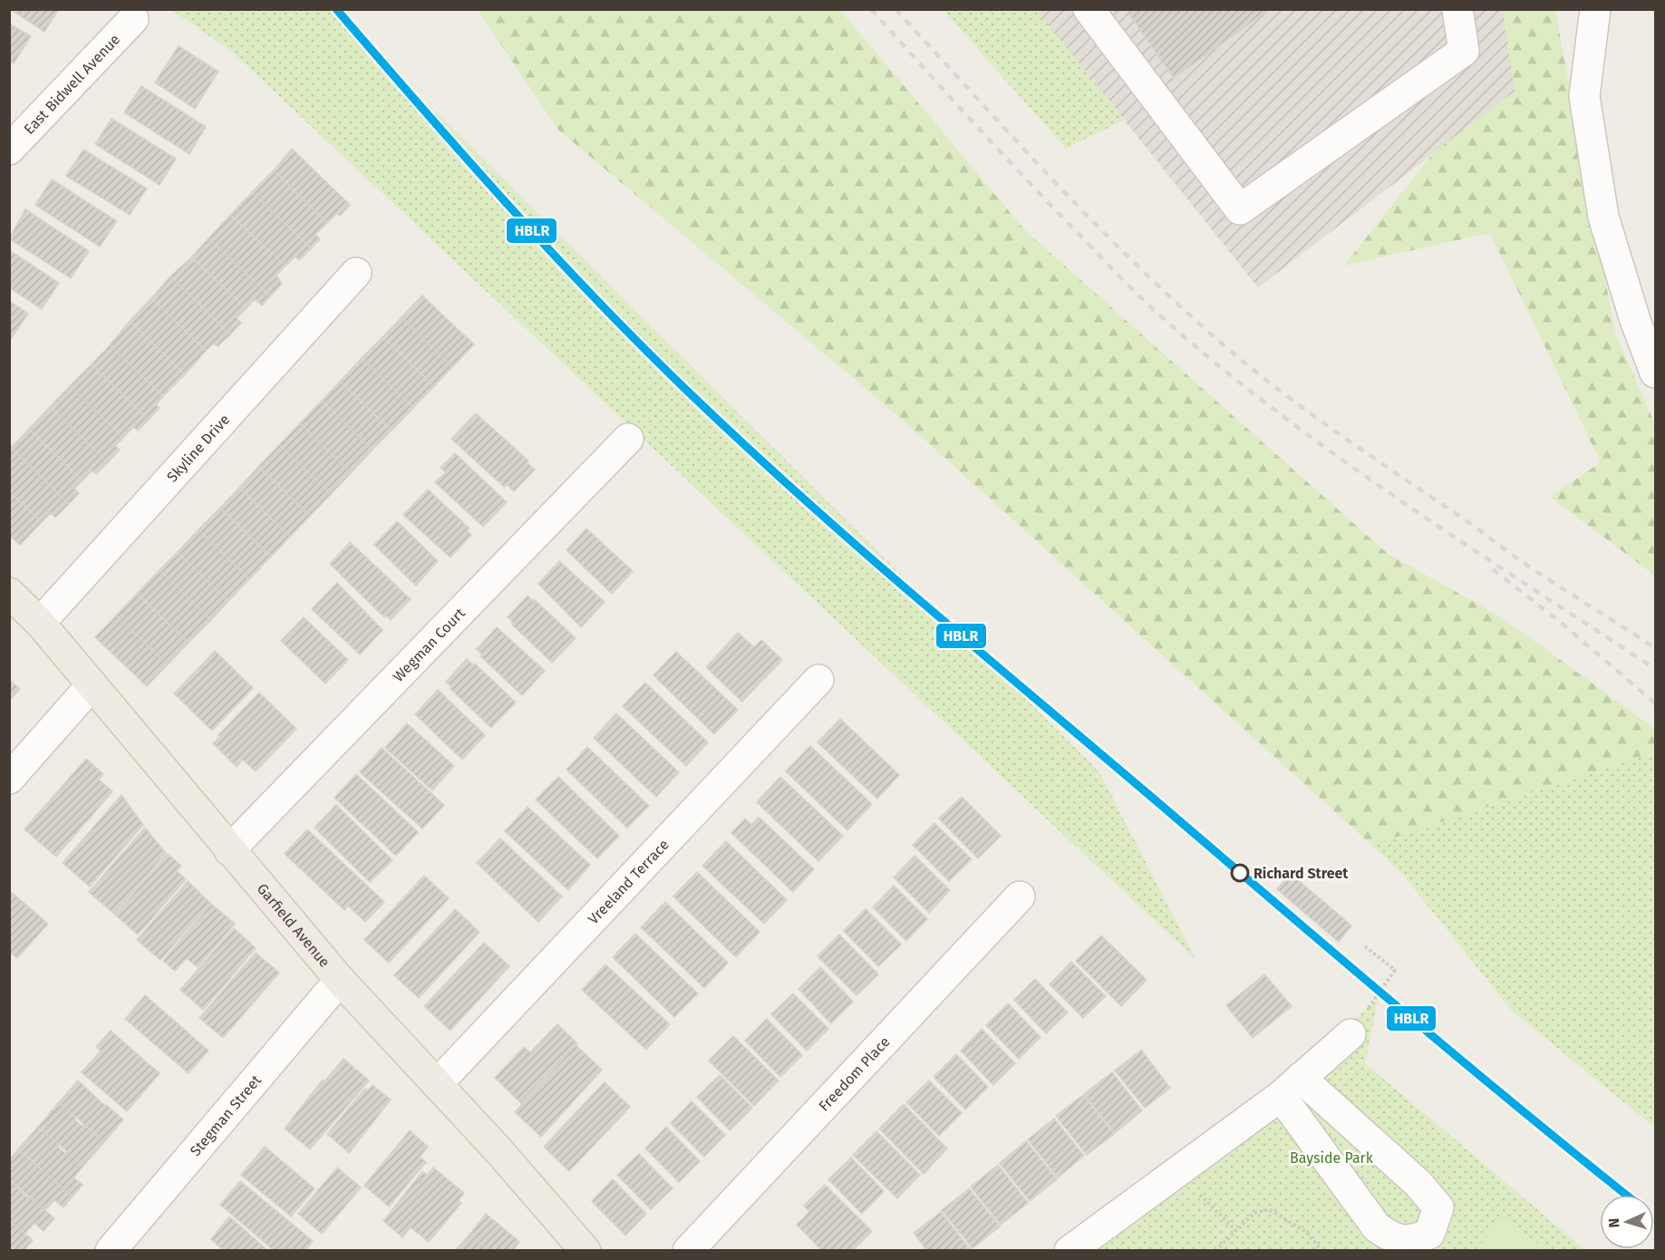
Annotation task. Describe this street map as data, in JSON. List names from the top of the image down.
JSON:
{
  "streets": {
    "main road": ["Garfield Avenue"],
    "street": [
      "East Bidwell Avenue",
      "Skyline Drive",
      "Wegman Court",
      "Vreeland Terrace",
      "Freedom Place",
      "Stegman Street"
    ]
  },
  "crossings": [
    ["Skyline Drive", "Garfield Avenue"],
    ["Wegman Court", "Garfield Avenue"],
    ["Vreeland Terrace", "Garfield Avenue"],
    ["Garfield Avenue", "Stegman Street"]
  ],
  "parks": ["Bayside Park"],
  "places": ["Richard Street"],
  "lines": ["transit line HBLR"],
  "north": "left"
}
